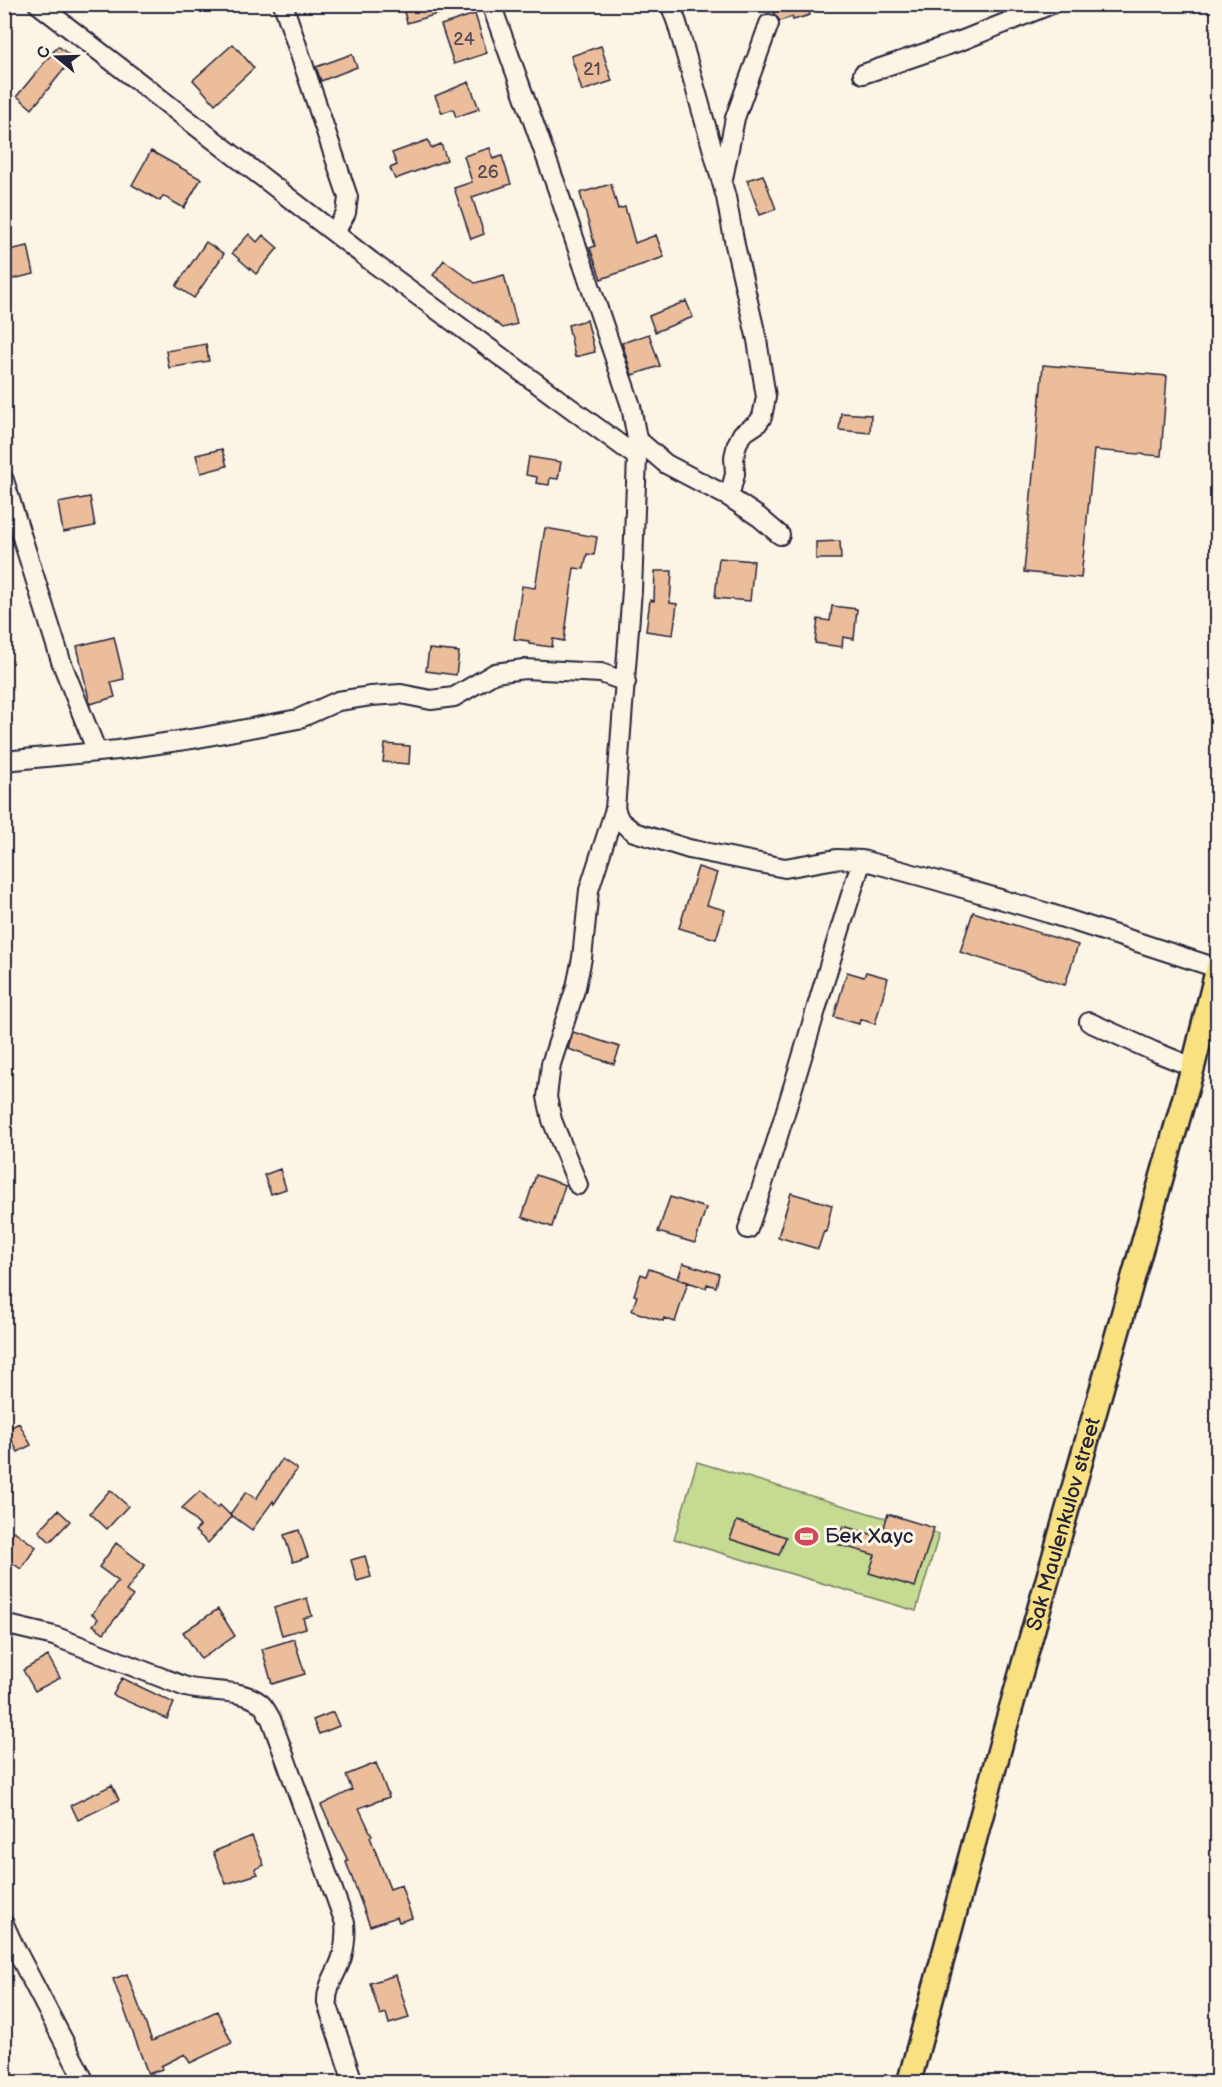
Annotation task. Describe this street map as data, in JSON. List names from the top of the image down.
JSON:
{
  "streets": {
    "main road": ["Sak Maulenkulov street"]
  },
  "places": {
    "sports": ["Бек Хаус"]
  },
  "house_numbers": ["24", "21", "26"],
  "north": "left"
}
